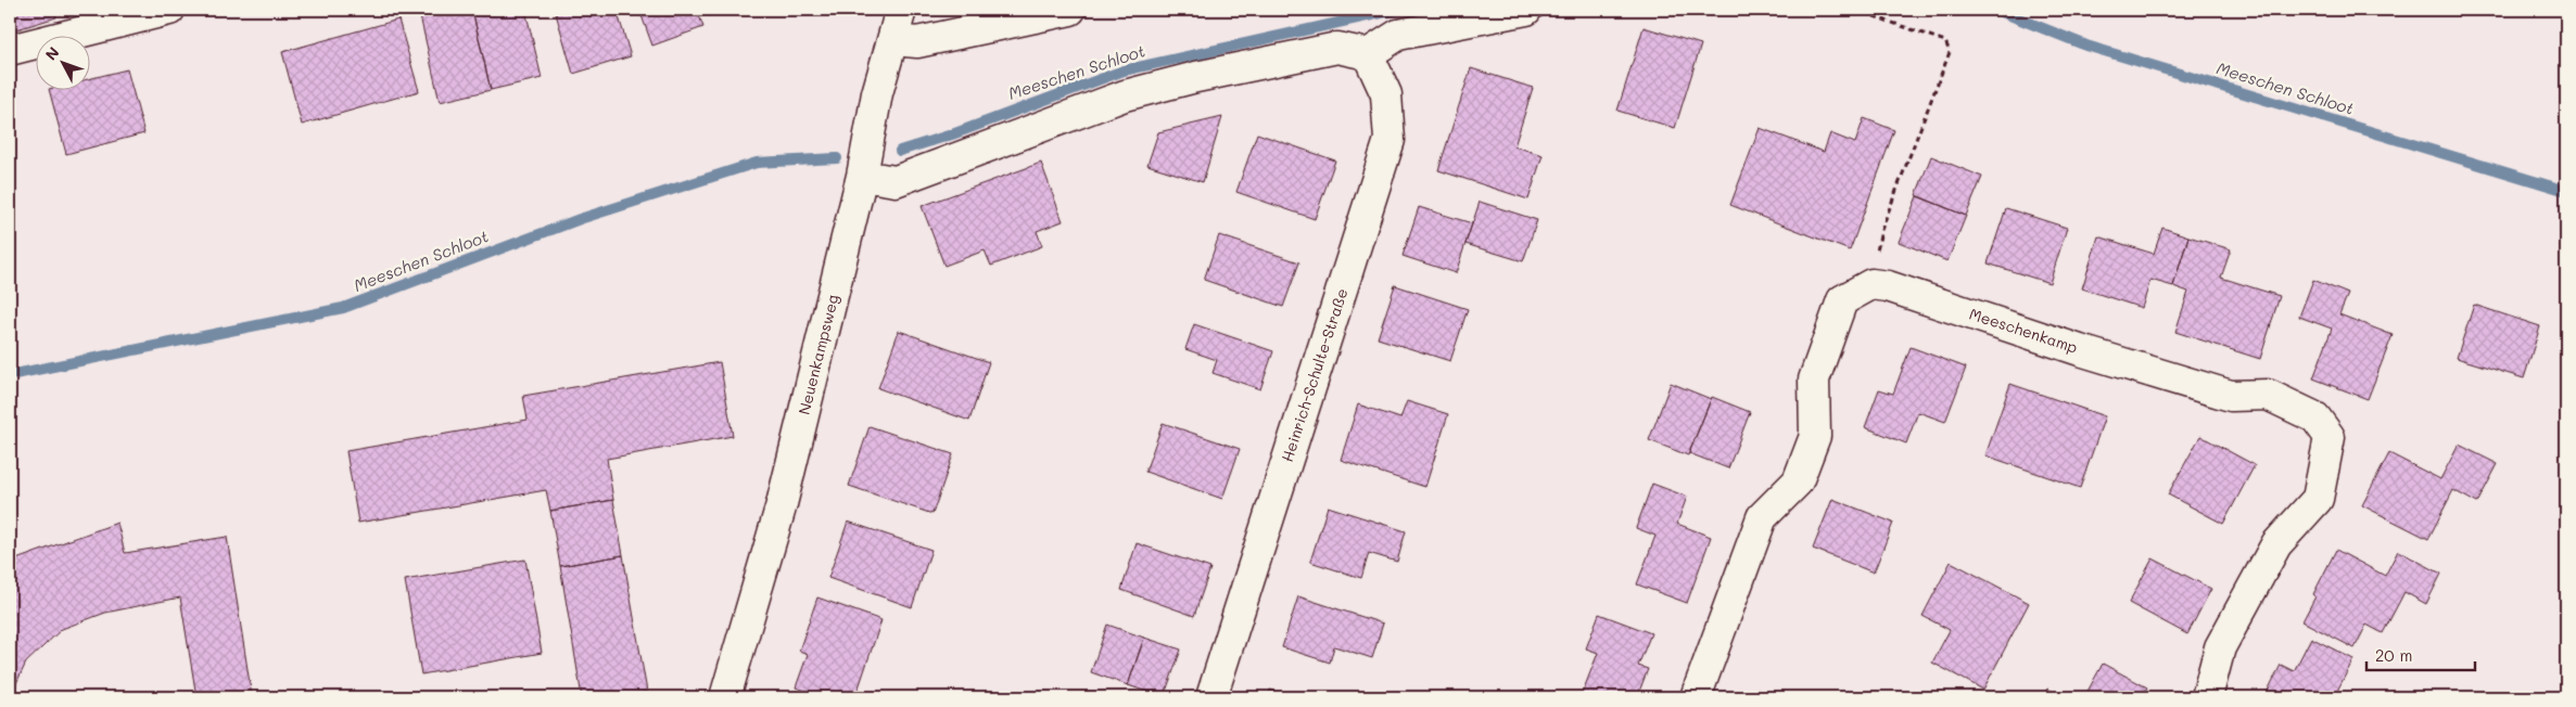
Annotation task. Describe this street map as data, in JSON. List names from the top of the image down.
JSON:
{
  "streets": {
    "street": ["Meeschenkamp", "Neuenkampsweg", "Heinrich-Schulte-Straße"]
  },
  "water": ["Meeschen Schloot"],
  "scale_bar": "20 m",
  "north": "top left"
}
